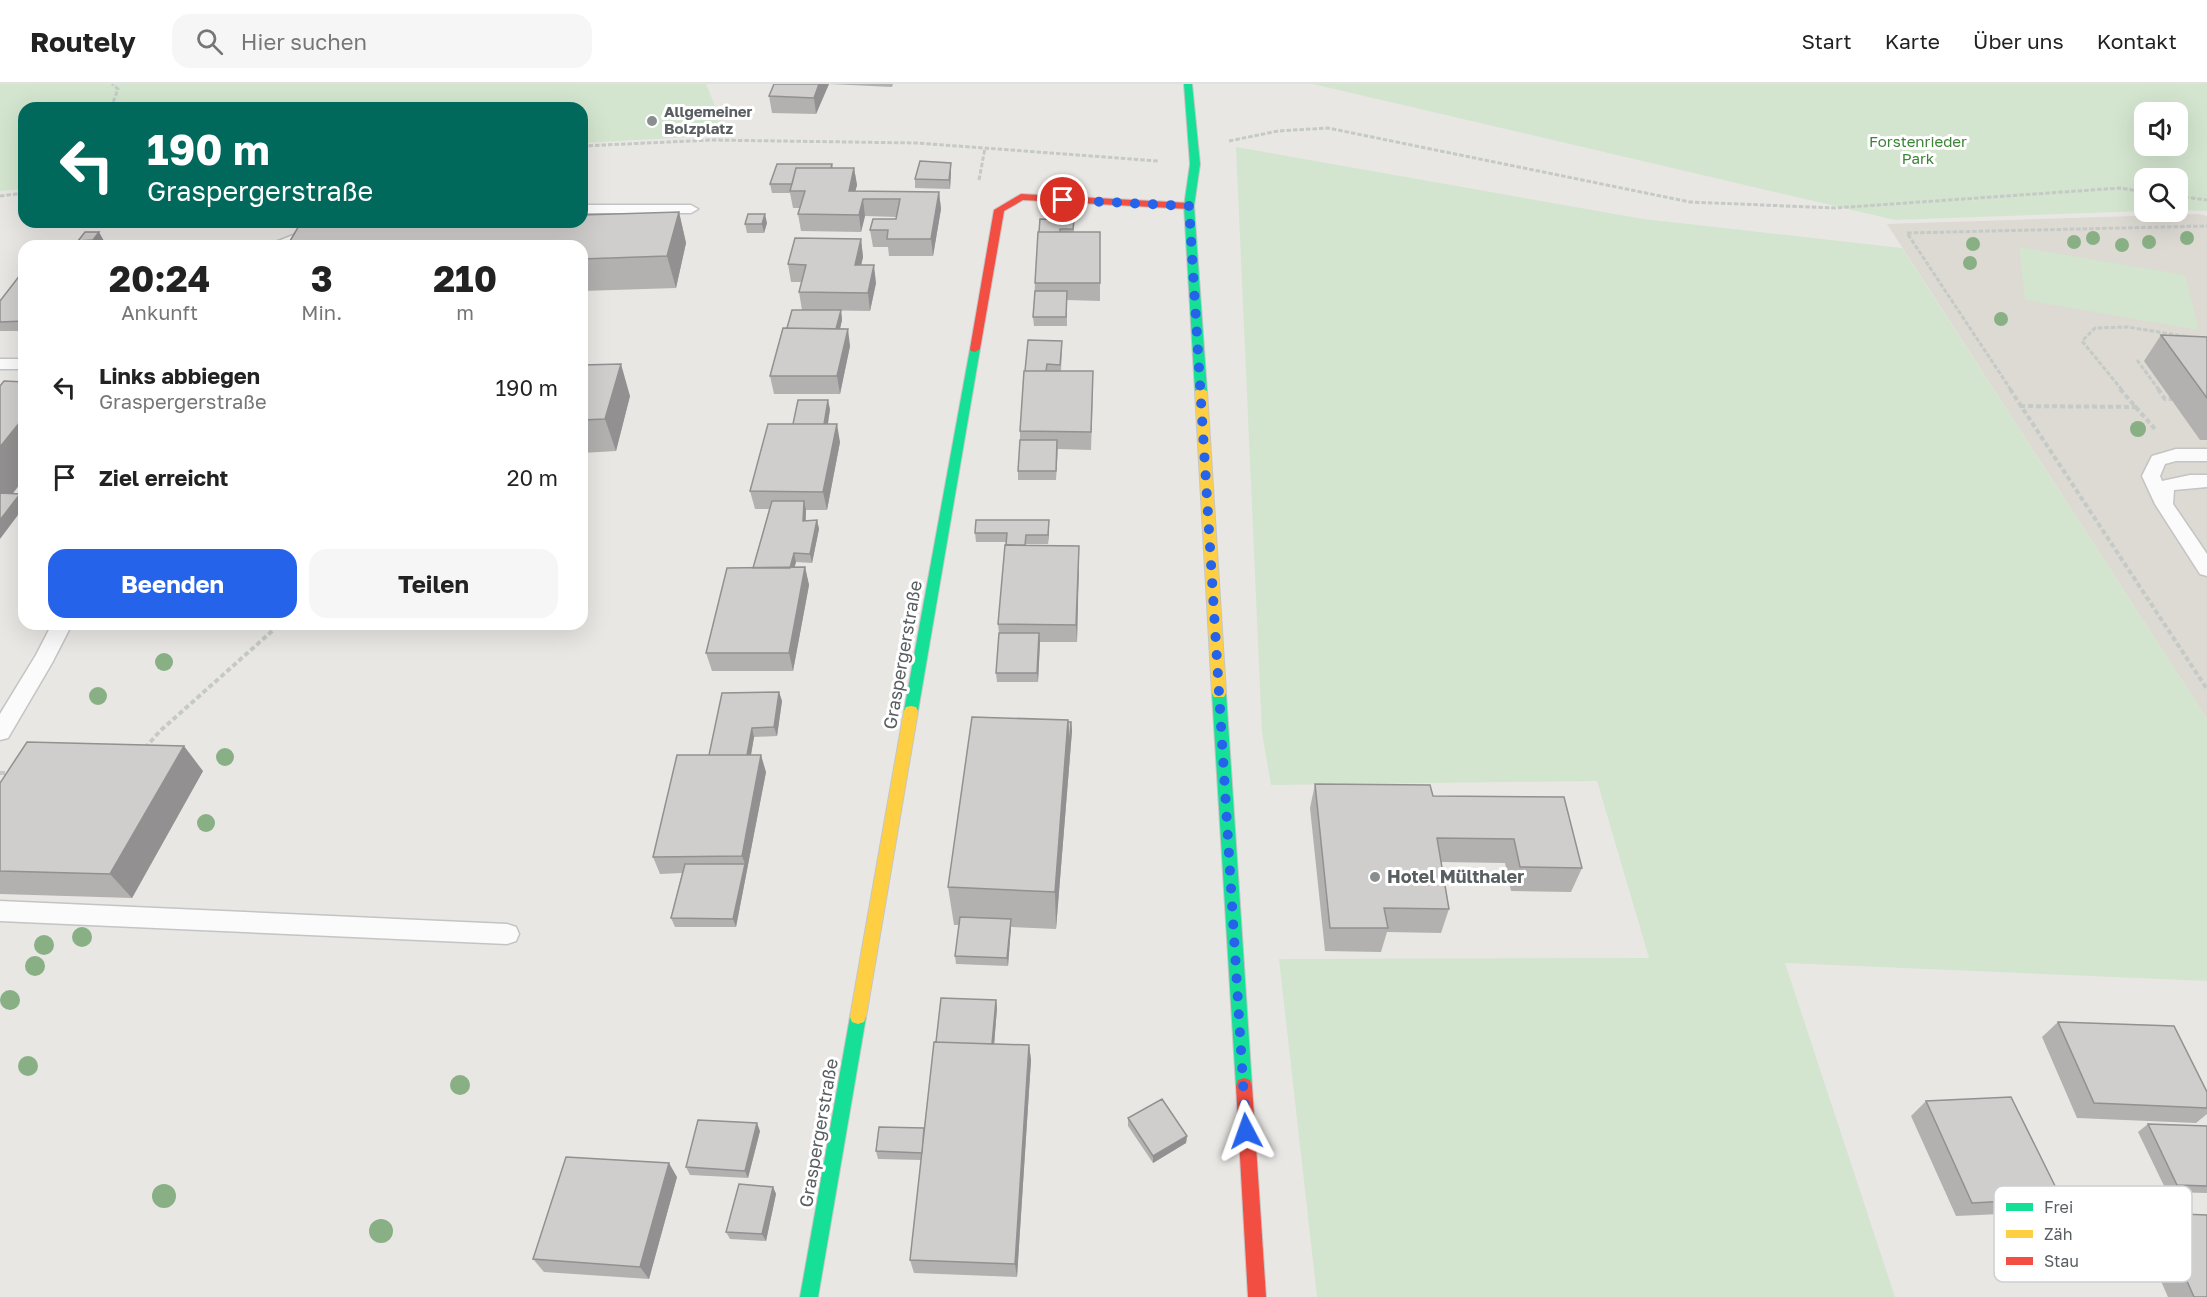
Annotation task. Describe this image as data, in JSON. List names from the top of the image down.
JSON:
{
  "streets": {
    "street": ["Graspergerstraße"]
  },
  "parks": ["Forstenrieder Park"],
  "places": ["Allgemeiner Bolzplatz", "Hotel Mülthaler"],
  "legend": ["Frei", "Zäh", "Stau"],
  "page": {
    "header": "Routely",
    "search": "Hier suchen",
    "nav": [
      "Start",
      "Karte",
      "Über uns",
      "Kontakt"
    ],
    "turn": ["190 m", "Graspergerstraße"],
    "eta": [
      "20:24",
      "Ankunft",
      "3",
      "Min.",
      "210",
      "m"
    ],
    "list": [
      {
        "name": "Links abbiegen",
        "note": "Graspergerstraße",
        "value": "190 m"
      },
      {
        "name": "Ziel erreicht",
        "value": "20 m"
      }
    ],
    "buttons": ["Beenden", "Teilen"]
  }
}
